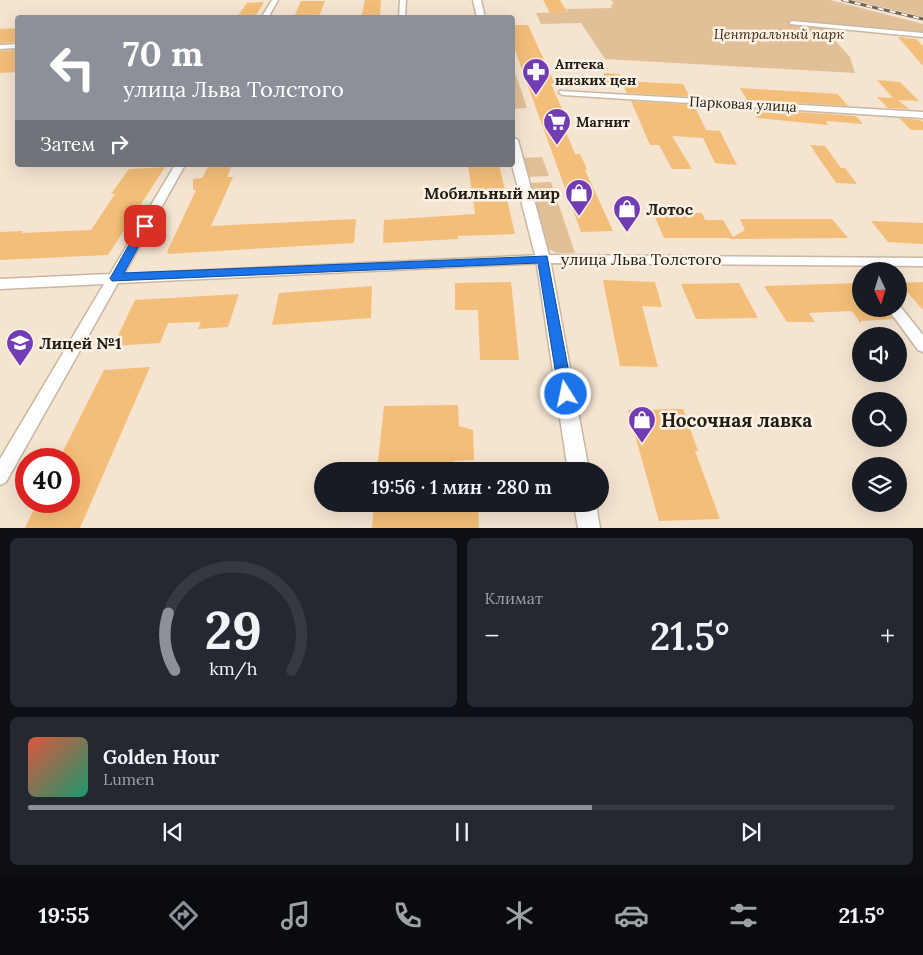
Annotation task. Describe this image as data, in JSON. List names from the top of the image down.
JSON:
{
  "streets": {
    "street": ["Парковая улица", "улица Льва Толстого"]
  },
  "parks": ["Центральный парк"],
  "places": {
    "pharmacy": ["Аптека низких цен"],
    "supermarket": ["Магнит"],
    "shop": ["Мобильный мир", "Лотос", "Носочная лавка"],
    "school or university": ["Лицей №1"]
  },
  "north": "bottom",
  "page": {
    "turn": ["70 m", "улица Льва Толстого"],
    "then": "Затем",
    "limit": "40",
    "trip": "19:56 · 1 мин · 280 m",
    "tile": "Климат",
    "heat": ["−", "21.5°", "+"],
    "song": ["Golden Hour", "Lumen"],
    "tabs": ["19:55", "21.5°"],
    "gauge": ["29", "km/h"]
  }
}
